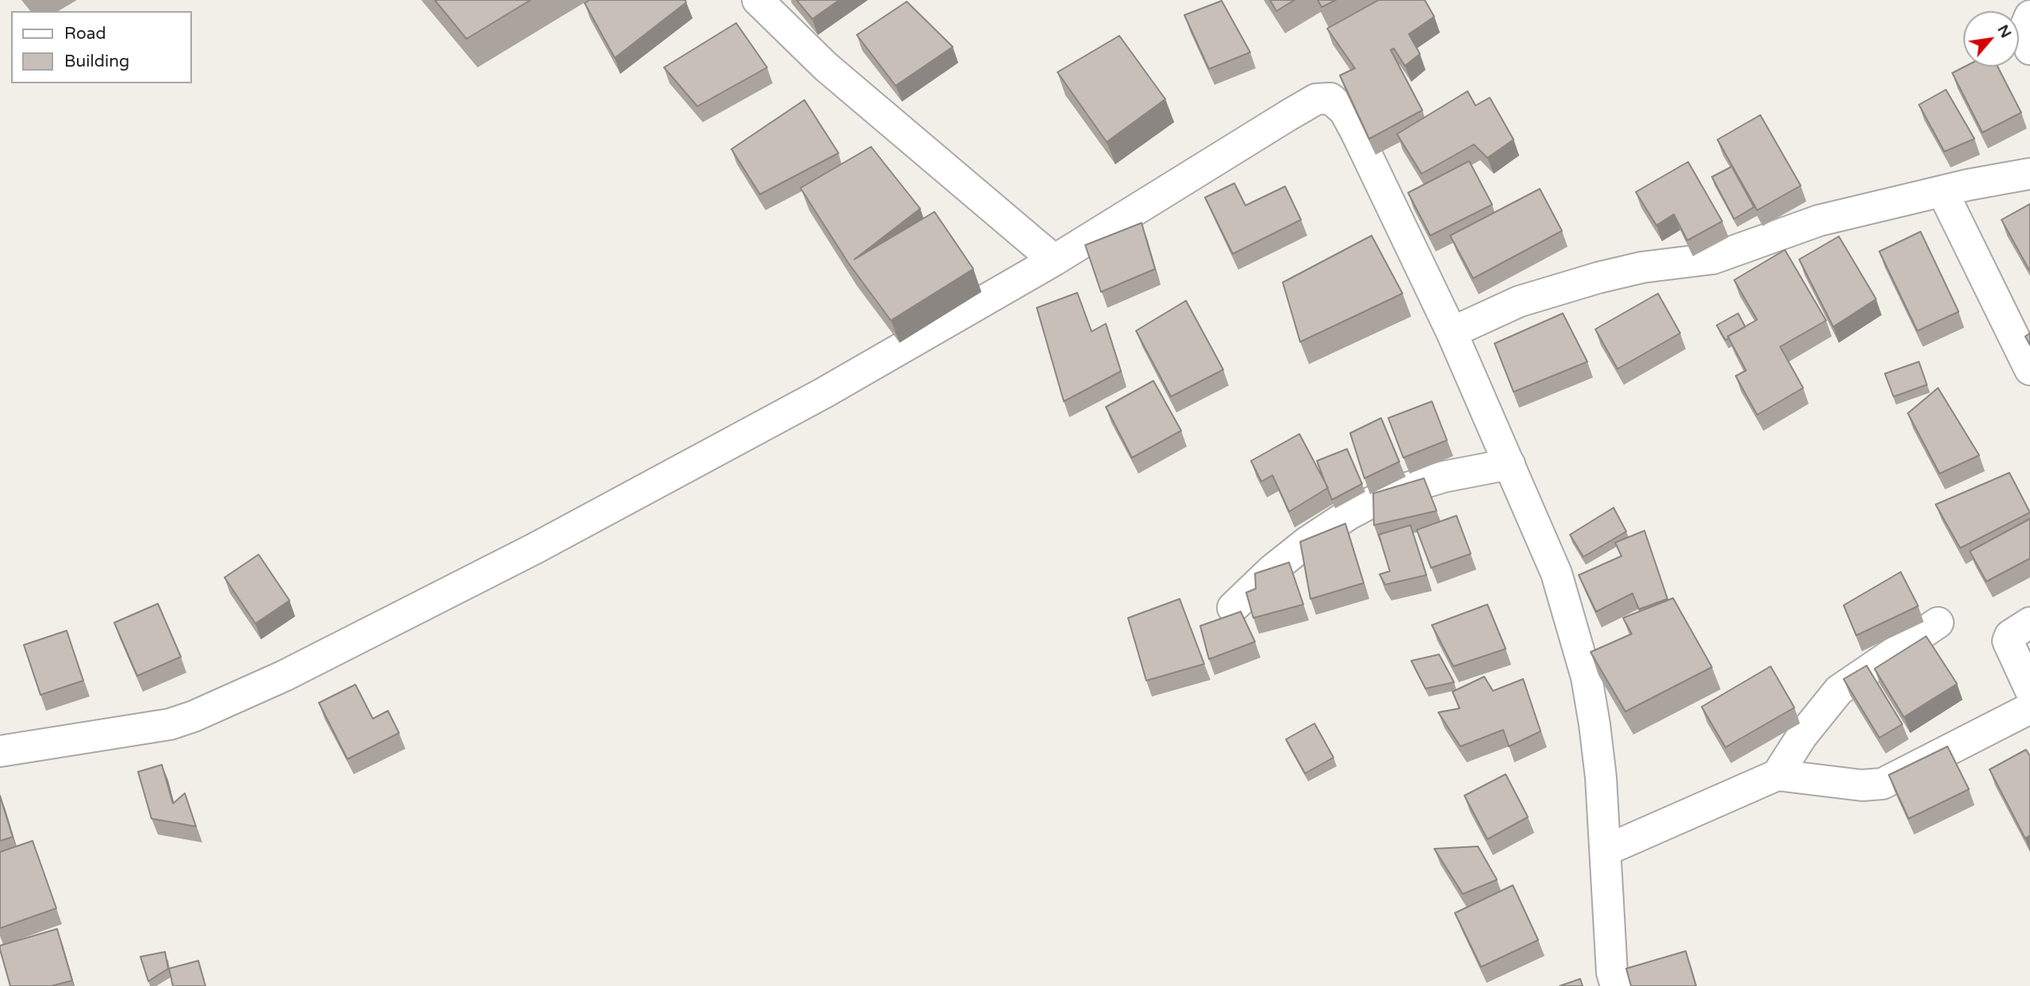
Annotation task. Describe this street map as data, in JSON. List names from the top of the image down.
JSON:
{
  "legend": ["Road", "Building"],
  "north": "top right"
}
